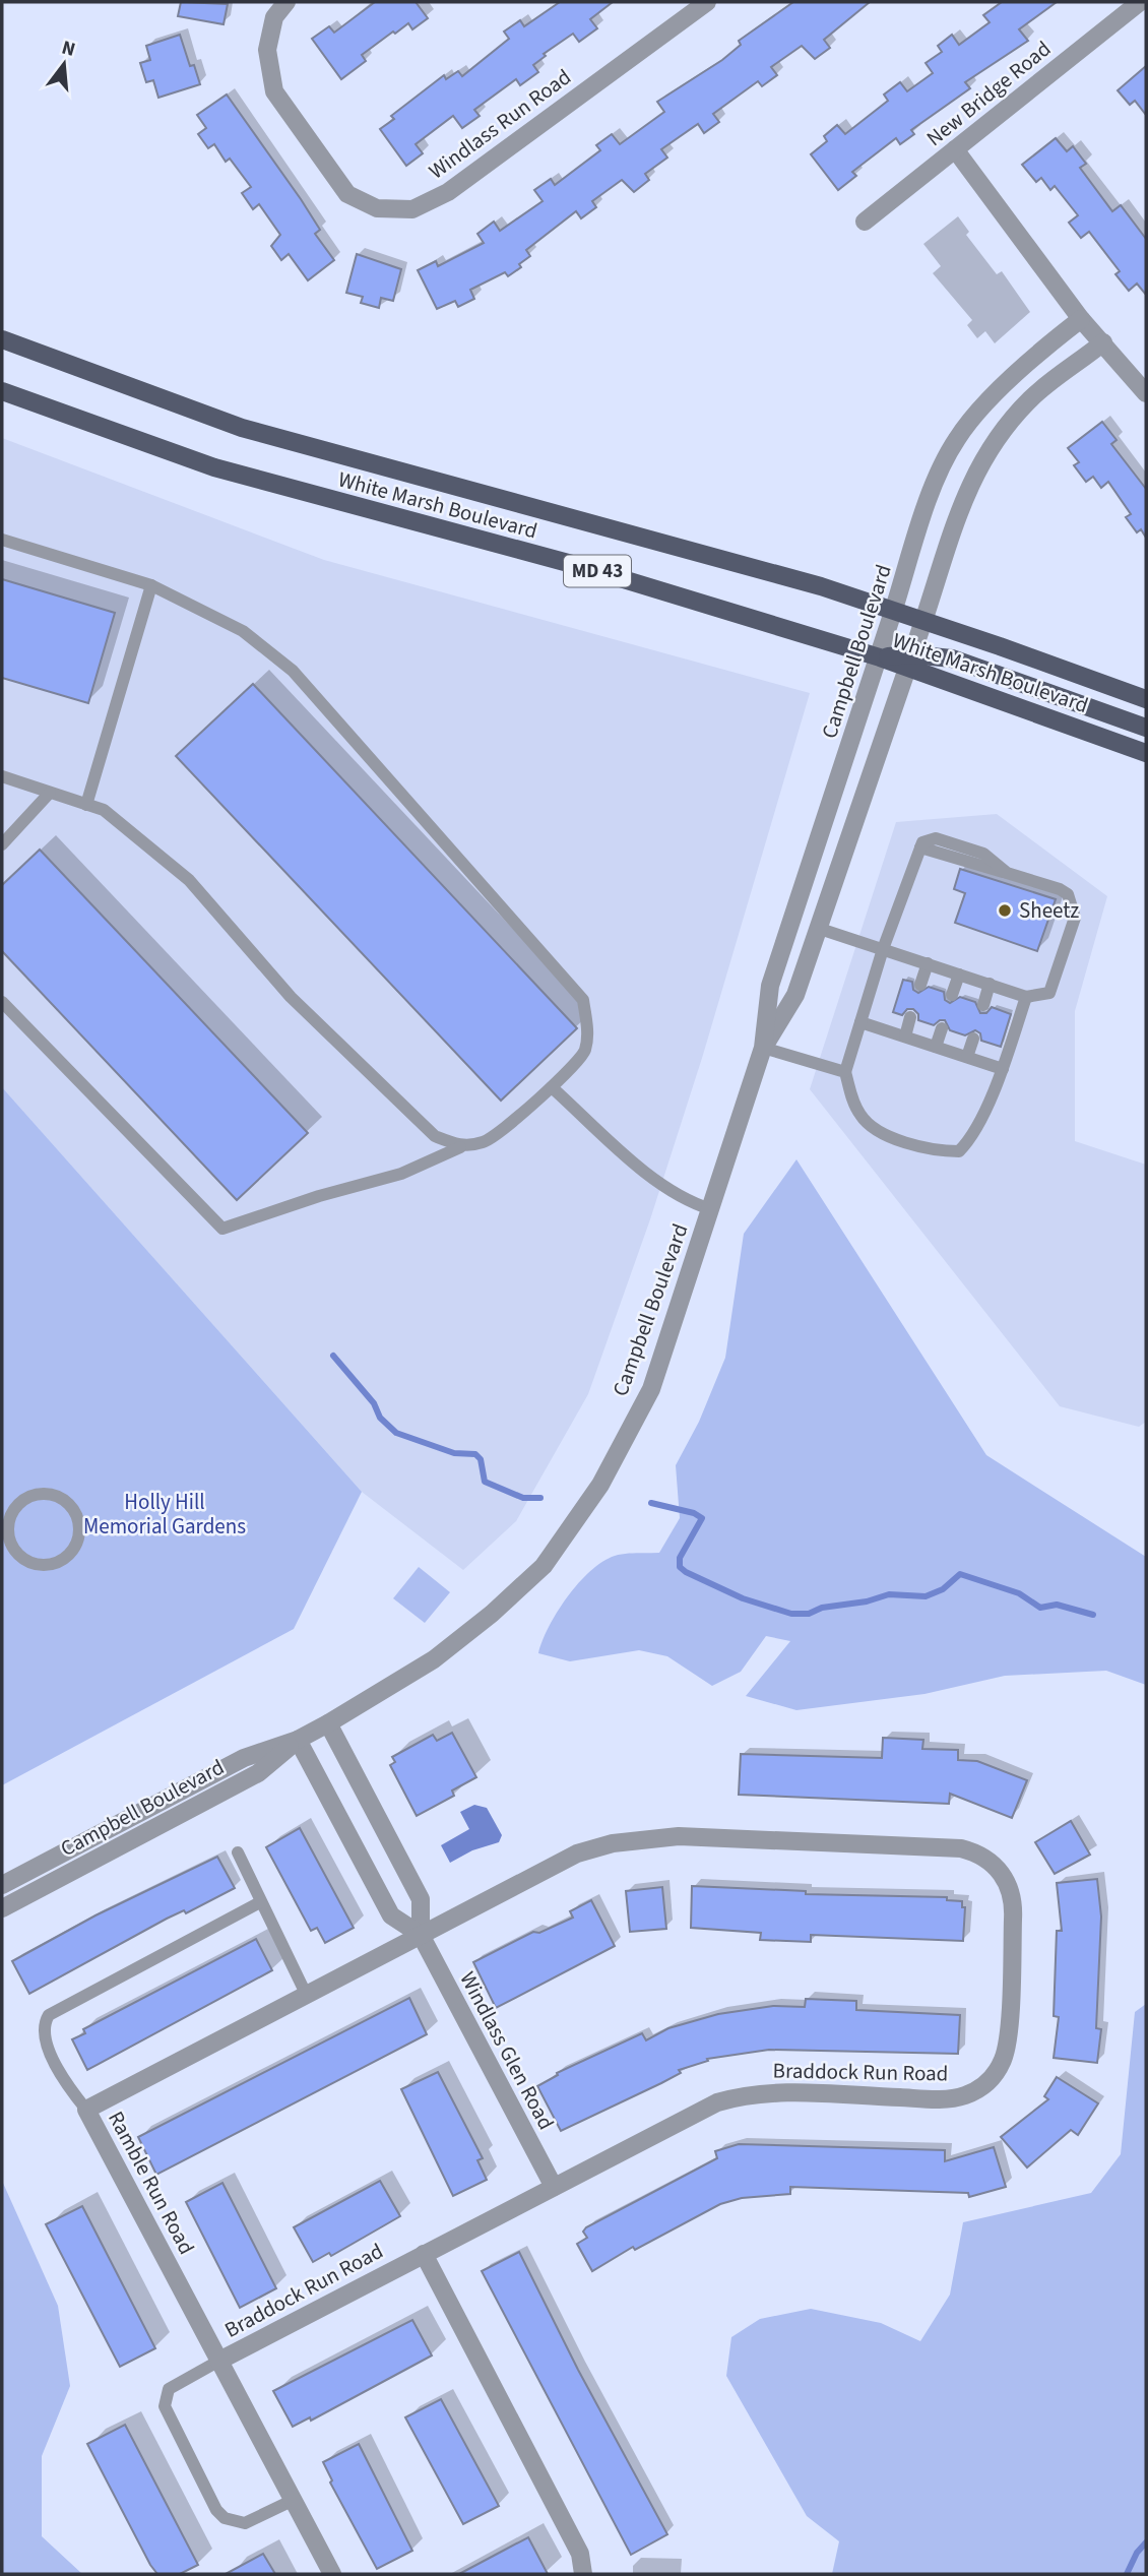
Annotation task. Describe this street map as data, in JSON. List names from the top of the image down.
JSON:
{
  "streets": {
    "main road": ["White Marsh Boulevard", "MD 43"],
    "street": [
      "New Bridge Road",
      "Windlass Run Road",
      "Campbell Boulevard",
      "Windlass Glen Road",
      "Braddock Run Road",
      "Ramble Run Road"
    ]
  },
  "crossings": [
    ["White Marsh Boulevard", "Campbell Boulevard"],
    ["Campbell Boulevard", "Windlass Glen Road"],
    ["Windlass Glen Road", "Braddock Run Road"],
    ["Windlass Glen Road", "Ramble Run Road"],
    ["Braddock Run Road", "Ramble Run Road"]
  ],
  "parks": ["Holly Hill Memorial Gardens"],
  "places": ["Sheetz"],
  "north": "top"
}
